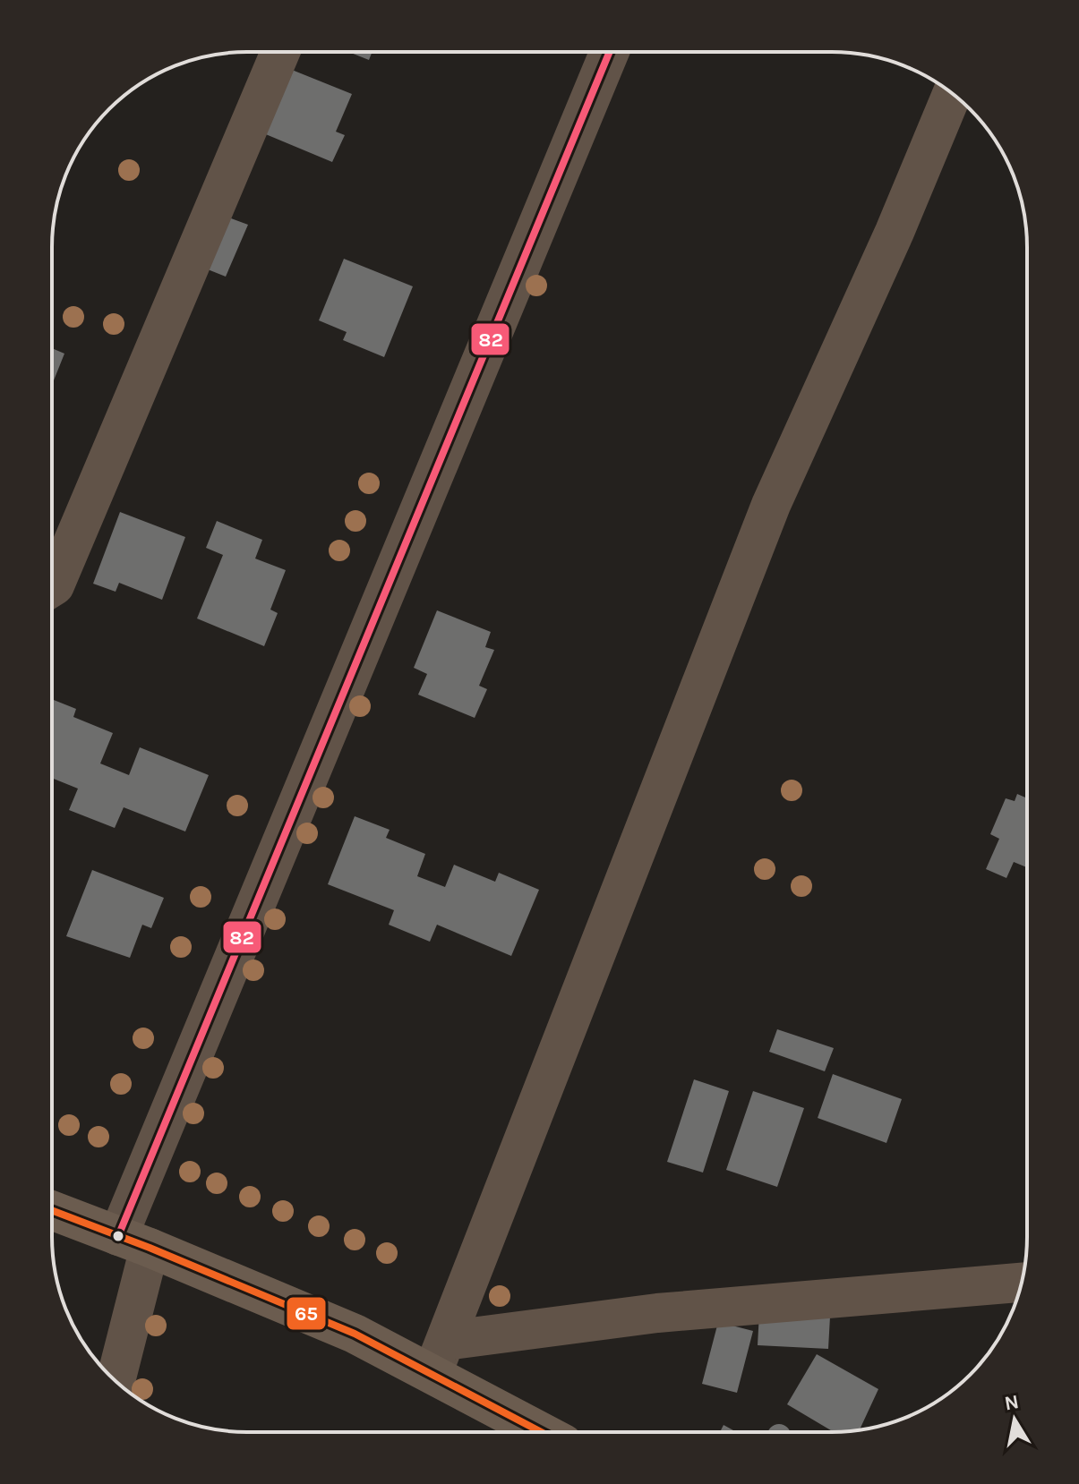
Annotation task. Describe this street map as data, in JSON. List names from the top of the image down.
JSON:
{
  "lines": ["transit line 82", "transit line 65"],
  "north": "top"
}
